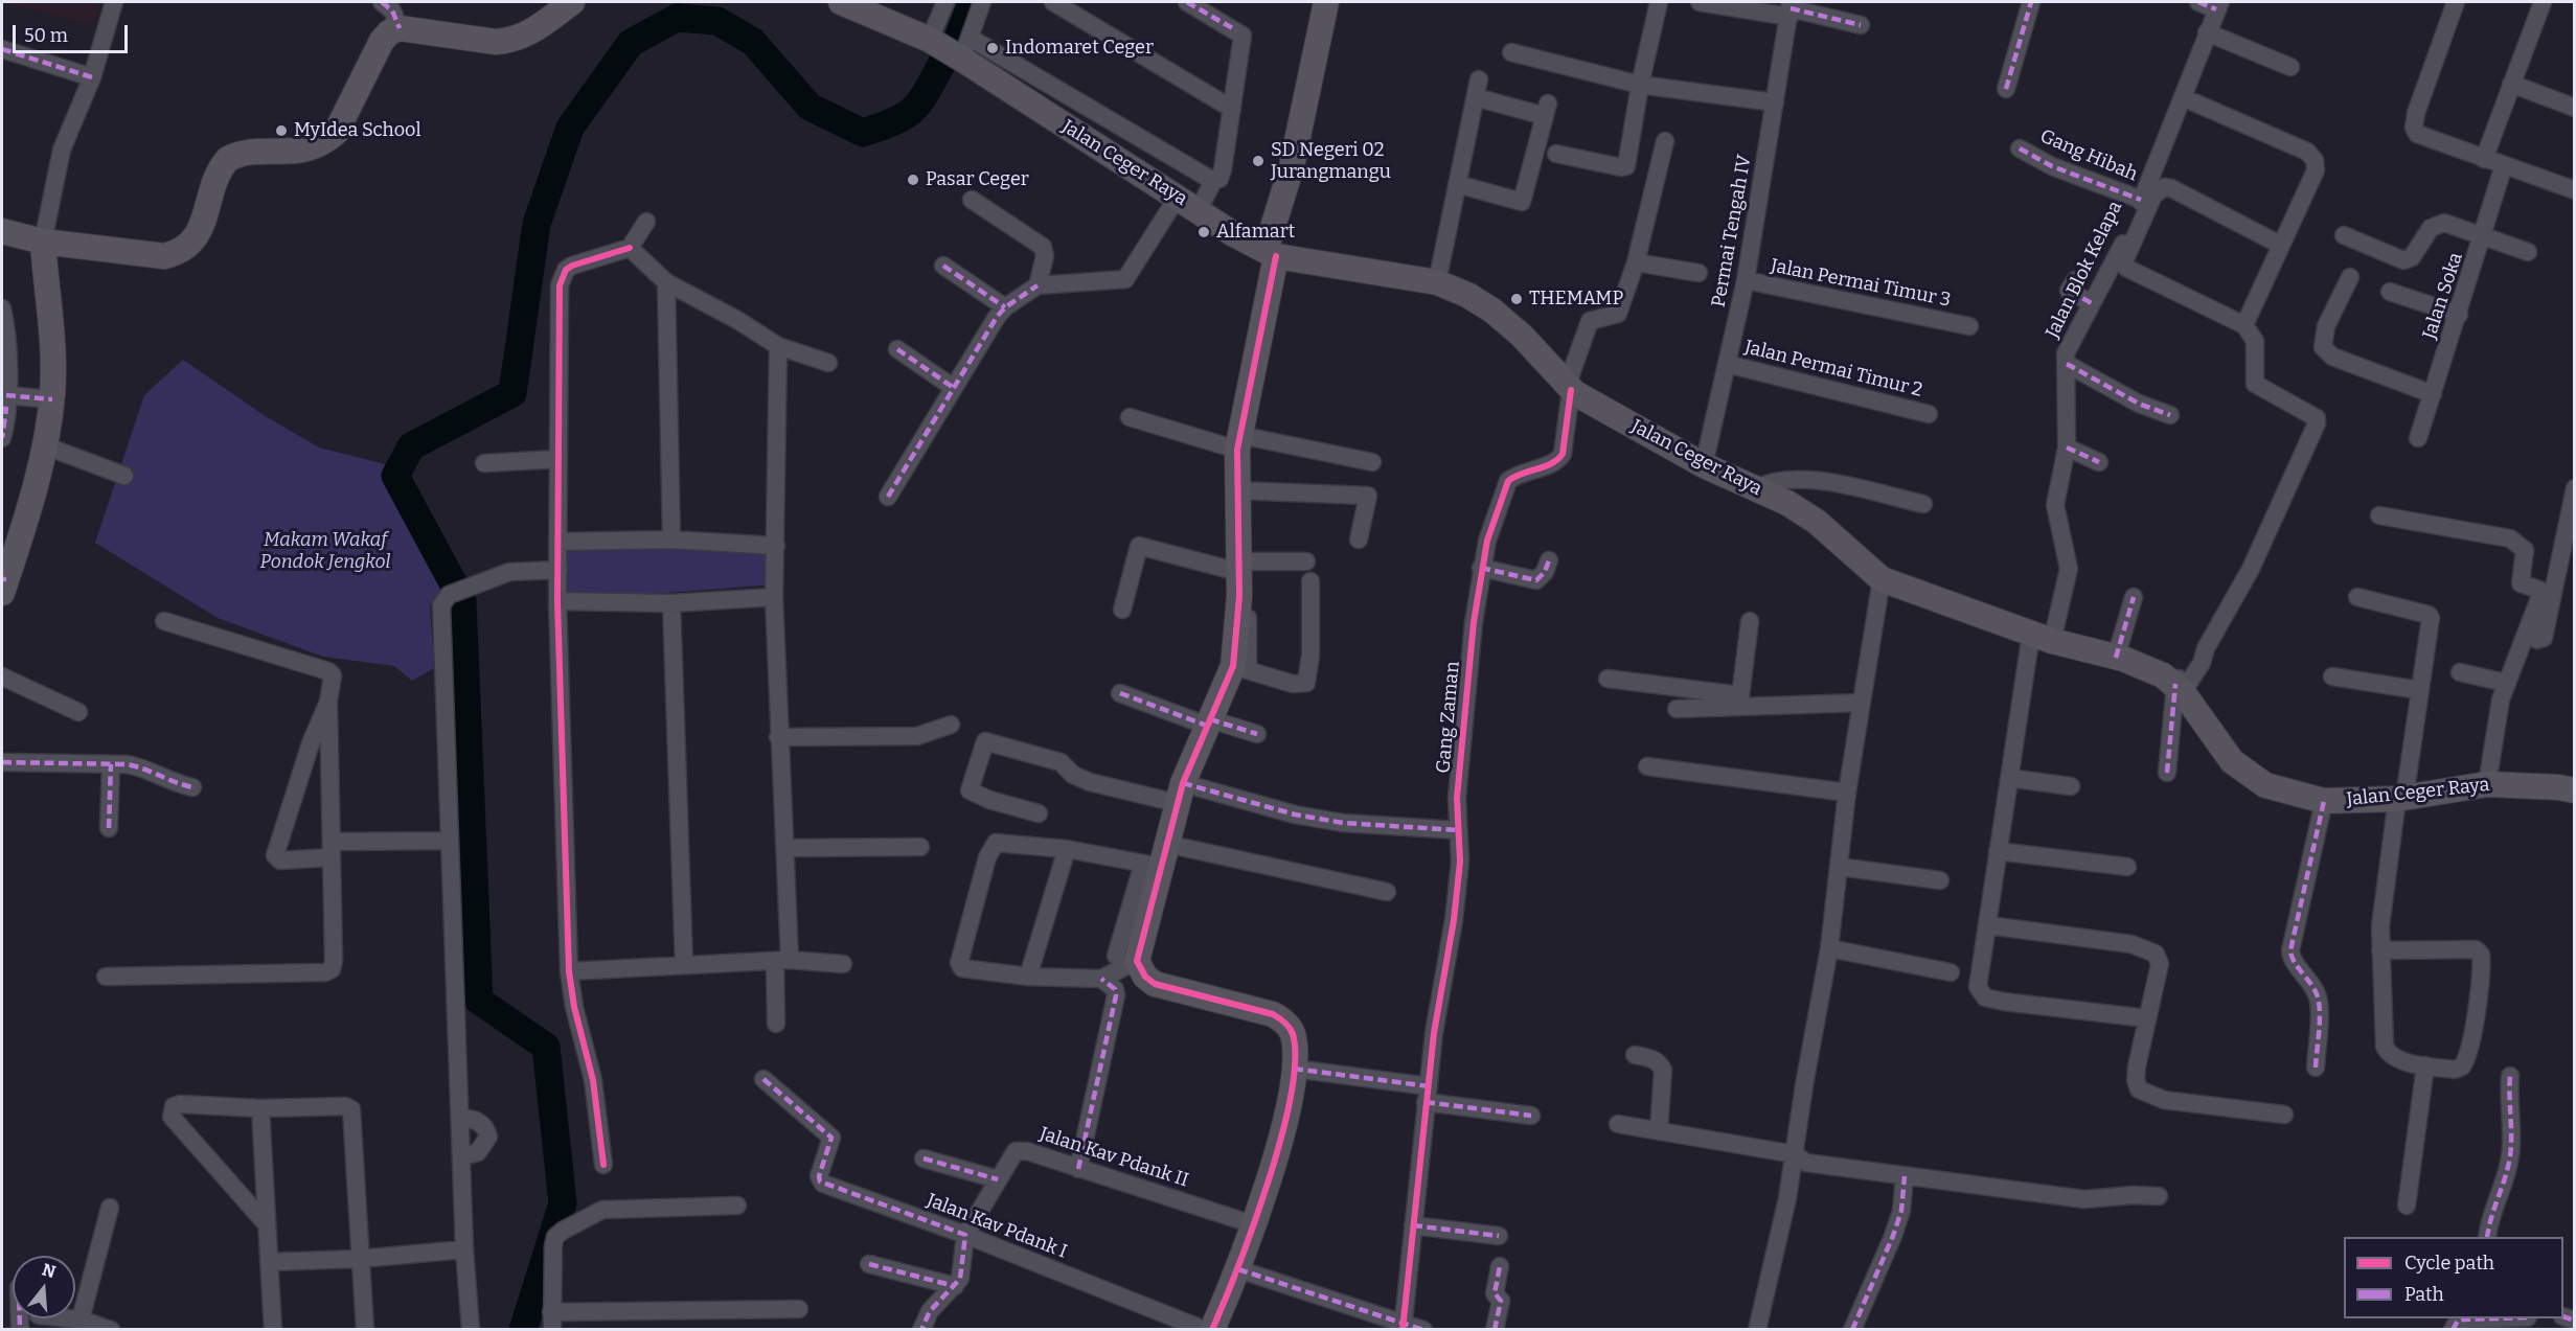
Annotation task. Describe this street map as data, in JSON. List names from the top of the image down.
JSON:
{
  "streets": {
    "main road": ["Jalan Ceger Raya"],
    "street": [
      "Gang Hibah",
      "Permai Tengah IV",
      "Jalan Blok Kelapa",
      "Jalan Permai Timur 3",
      "Jalan Soka",
      "Jalan Permai Timur 2",
      "Gang Zaman",
      "Jalan Kav Pdank II",
      "Jalan Kav Pdank I"
    ]
  },
  "crossings": [
    ["Gang Hibah", "Jalan Blok Kelapa"],
    ["Jalan Ceger Raya", "Permai Tengah IV"],
    ["Jalan Ceger Raya", "Jalan Blok Kelapa"],
    ["Jalan Ceger Raya", "Gang Zaman"],
    ["Permai Tengah IV", "Jalan Permai Timur 3"],
    ["Permai Tengah IV", "Jalan Permai Timur 2"],
    ["Jalan Kav Pdank II", "Jalan Kav Pdank I"]
  ],
  "parks": ["Makam Wakaf Pondok Jengkol"],
  "places": [
    "Indomaret Ceger",
    "MyIdea School",
    "SD Negeri 02 Jurangmangu",
    "Pasar Ceger",
    "Alfamart",
    "THEMAMP"
  ],
  "legend": ["Cycle path", "Path"],
  "scale_bar": "50 m",
  "north": "top"
}
